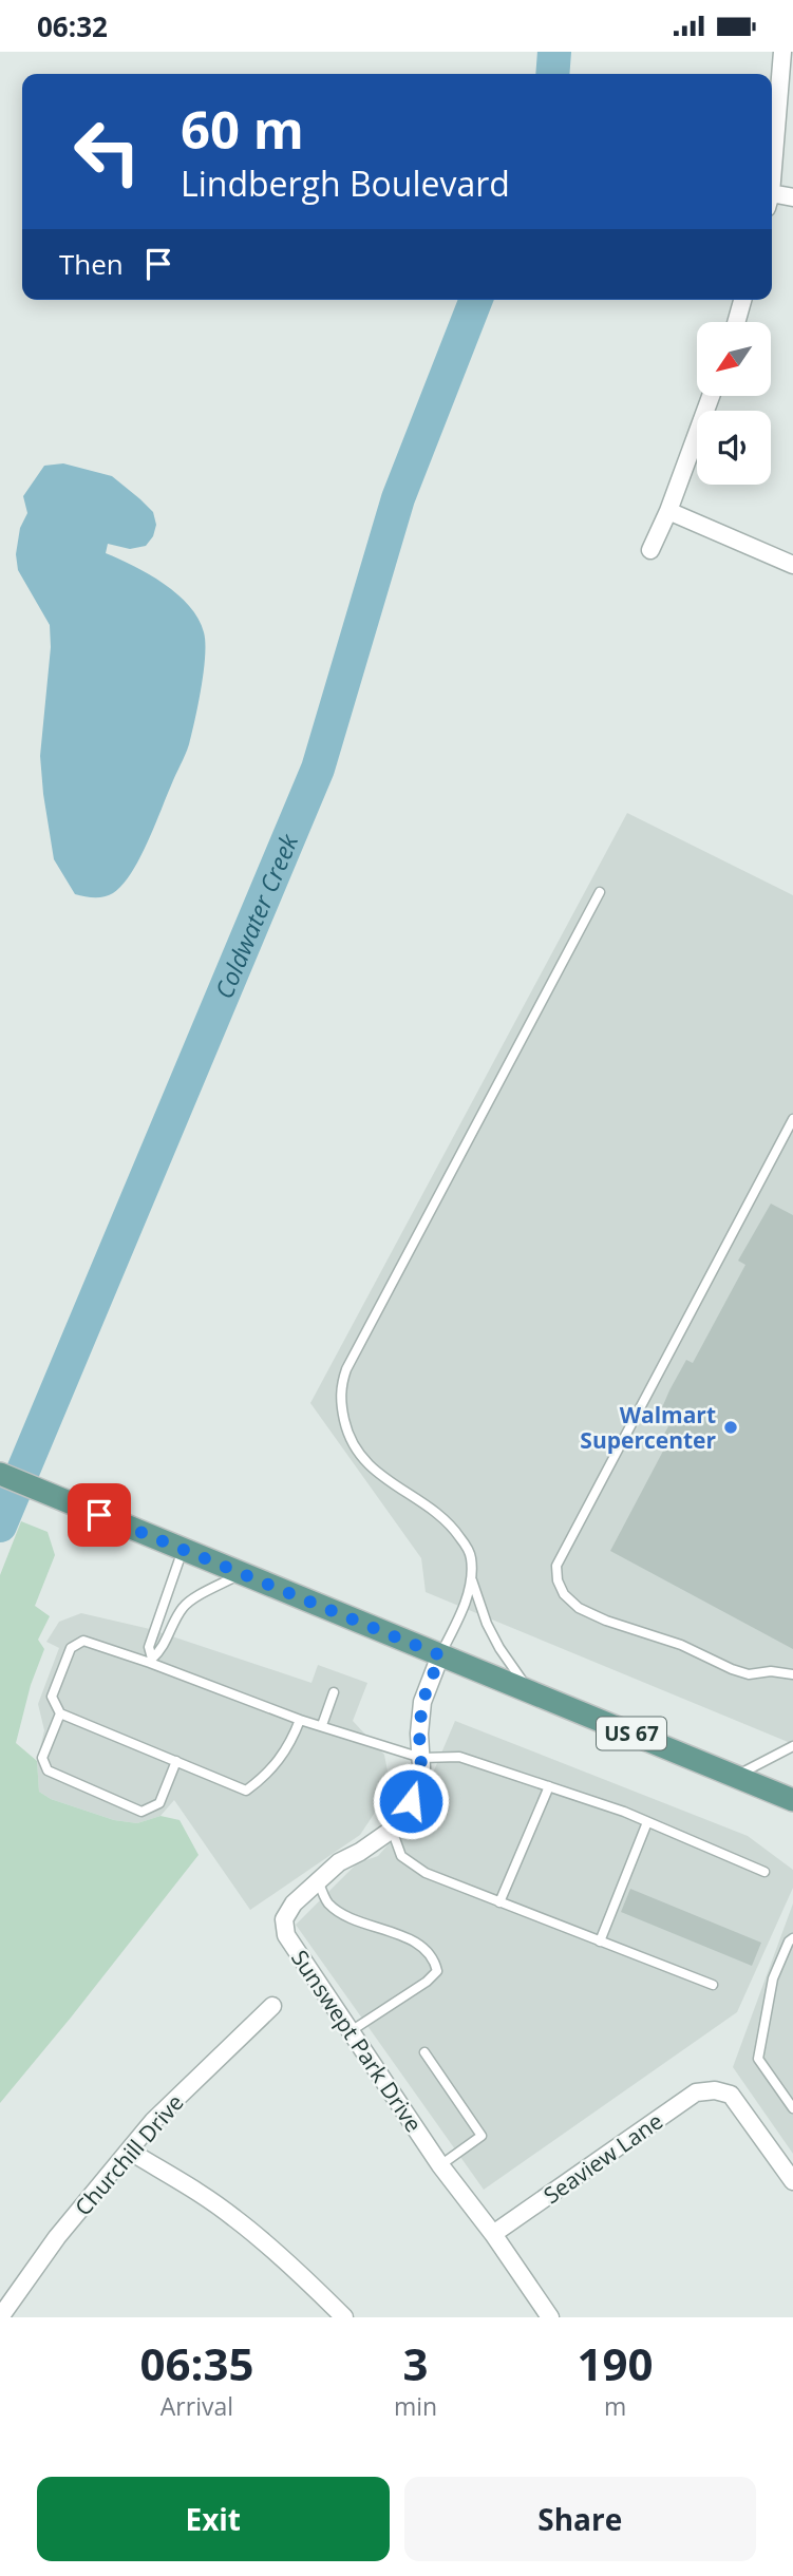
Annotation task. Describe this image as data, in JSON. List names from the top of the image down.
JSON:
{
  "streets": {
    "main road": ["US 67"],
    "street": ["Sunswept Park Drive", "Churchill Drive", "Seaview Lane"]
  },
  "crossings": [
    ["US 67", "Sunswept Park Drive"],
    ["Sunswept Park Drive", "Seaview Lane"]
  ],
  "water": ["Coldwater Creek"],
  "places": ["Walmart Supercenter"],
  "north": "bottom left",
  "page": {
    "status": "06:32",
    "turn": ["60 m", "Lindbergh Boulevard"],
    "then": "Then",
    "eta": [
      "06:35",
      "Arrival",
      "3",
      "min",
      "190",
      "m"
    ],
    "buttons": ["Exit", "Share"]
  }
}
